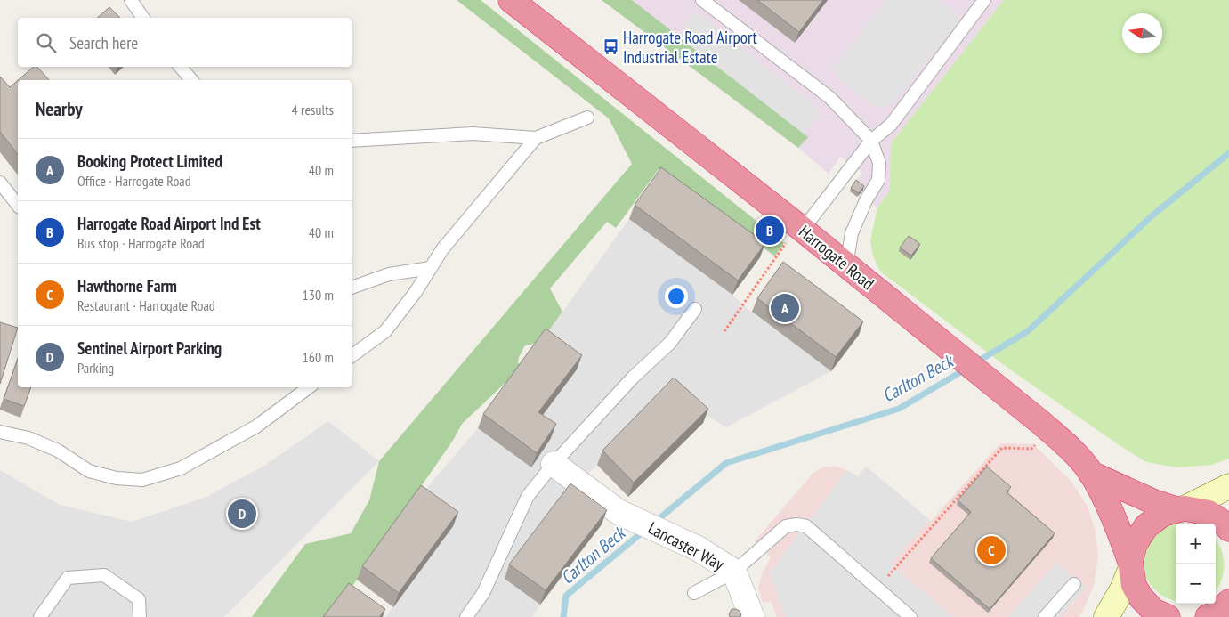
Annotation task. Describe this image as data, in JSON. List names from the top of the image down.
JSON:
{
  "streets": {
    "highway": ["Harrogate Road"],
    "street": ["Lancaster Way"]
  },
  "water": ["Carlton Beck"],
  "places": {
    "bus stop": ["Harrogate Road Airport Industrial Estate"]
  },
  "north": "left",
  "page": {
    "search": "Search here",
    "heading": ["Nearby", "4 results"],
    "list": [
      {
        "mark": "A",
        "name": "Booking Protect Limited",
        "note": "Office · Harrogate Road",
        "value": "40 m"
      },
      {
        "mark": "B",
        "name": "Harrogate Road Airport Ind Est",
        "note": "Bus stop · Harrogate Road",
        "value": "40 m"
      },
      {
        "mark": "C",
        "name": "Hawthorne Farm",
        "note": "Restaurant · Harrogate Road",
        "value": "130 m"
      },
      {
        "mark": "D",
        "name": "Sentinel Airport Parking",
        "note": "Parking",
        "value": "160 m"
      }
    ],
    "pins": [
      "B",
      "A",
      "D",
      "C"
    ],
    "map_buttons": ["+", "−"]
  }
}
